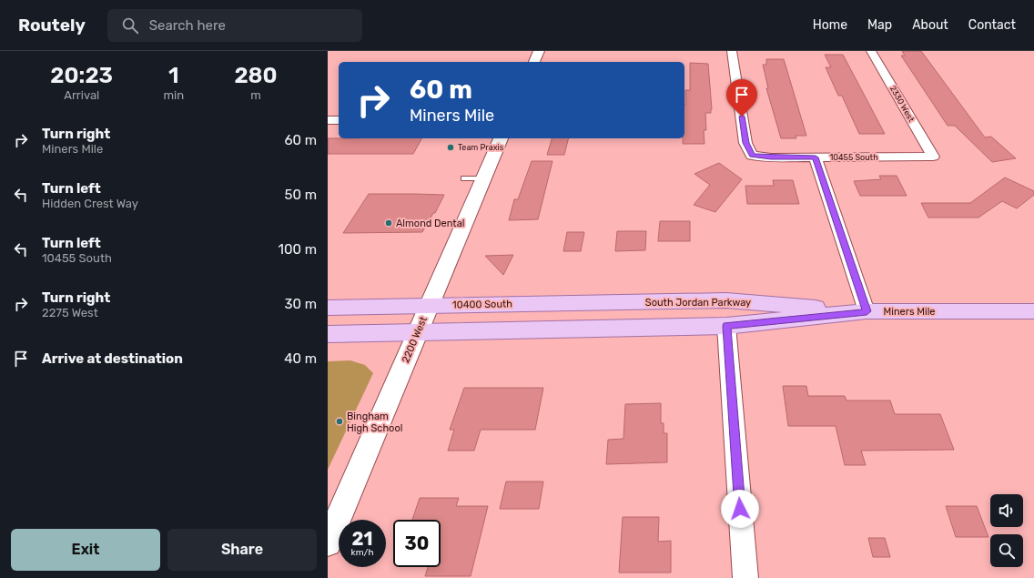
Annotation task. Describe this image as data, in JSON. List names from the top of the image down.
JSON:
{
  "streets": {
    "main road": ["South Jordan Parkway", "10400 South", "Miners Mile"],
    "street": ["2330 West", "10455 South", "2200 West"]
  },
  "crossings": [
    ["2330 West", "10455 South"],
    ["South Jordan Parkway", "10400 South"],
    ["South Jordan Parkway", "Miners Mile"],
    ["10400 South", "2200 West"],
    ["Miners Mile", "2200 West"]
  ],
  "places": ["Team Praxis", "Almond Dental", "Bingham High School"],
  "page": {
    "header": "Routely",
    "search": "Search here",
    "nav": [
      "Home",
      "Map",
      "About",
      "Contact"
    ],
    "eta": [
      "20:23",
      "Arrival",
      "1",
      "min",
      "280",
      "m"
    ],
    "turn": ["60 m", "Miners Mile"],
    "list": [
      {
        "name": "Turn right",
        "note": "Miners Mile",
        "value": "60 m"
      },
      {
        "name": "Turn left",
        "note": "Hidden Crest Way",
        "value": "50 m"
      },
      {
        "name": "Turn left",
        "note": "10455 South",
        "value": "100 m"
      },
      {
        "name": "Turn right",
        "note": "2275 West",
        "value": "30 m"
      },
      {
        "name": "Arrive at destination",
        "value": "40 m"
      }
    ],
    "speed": "21 km/h",
    "limit": "30",
    "buttons": ["Exit", "Share"]
  }
}
